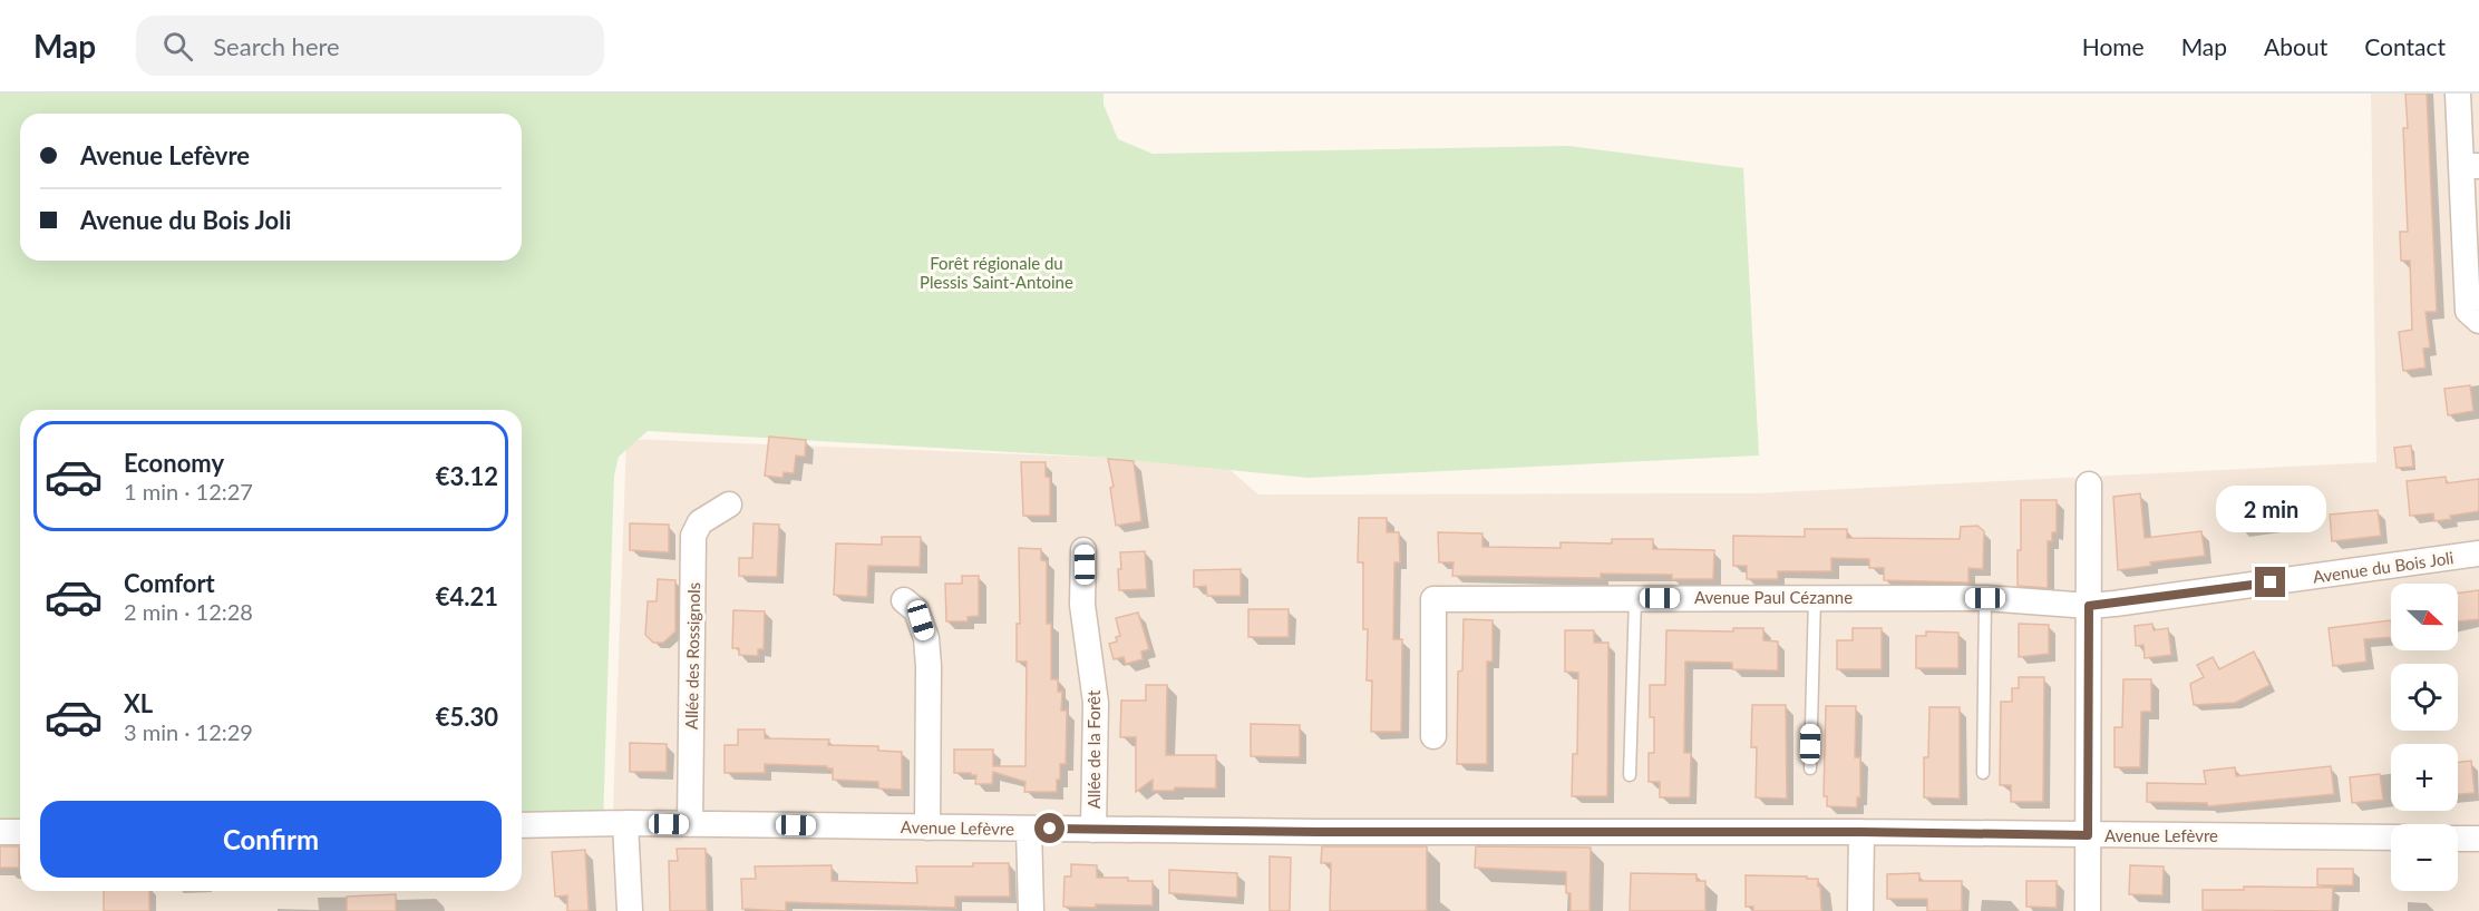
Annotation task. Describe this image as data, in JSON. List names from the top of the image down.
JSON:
{
  "streets": {
    "street": [
      "Avenue du Bois Joli",
      "Avenue Paul Cézanne",
      "Allée des Rossignols",
      "Allée de la Forêt",
      "Avenue Lefèvre"
    ]
  },
  "crossings": [
    ["Avenue du Bois Joli", "Avenue Paul Cézanne"],
    ["Allée des Rossignols", "Avenue Lefèvre"],
    ["Allée de la Forêt", "Avenue Lefèvre"]
  ],
  "parks": ["Forêt régionale du Plessis Saint-Antoine"],
  "north": "right",
  "page": {
    "header": "Map",
    "search": "Search here",
    "nav": [
      "Home",
      "Map",
      "About",
      "Contact"
    ],
    "banner": ["Avenue Lefèvre", "Avenue du Bois Joli"],
    "list": [
      {
        "name": "Economy",
        "note": "1 min · 12:27",
        "value": "€3.12"
      },
      {
        "name": "Comfort",
        "note": "2 min · 12:28",
        "value": "€4.21"
      },
      {
        "name": "XL",
        "note": "3 min · 12:29",
        "value": "€5.30"
      }
    ],
    "bubble": "2 min",
    "map_buttons": ["+", "−"],
    "buttons": "Confirm"
  }
}
